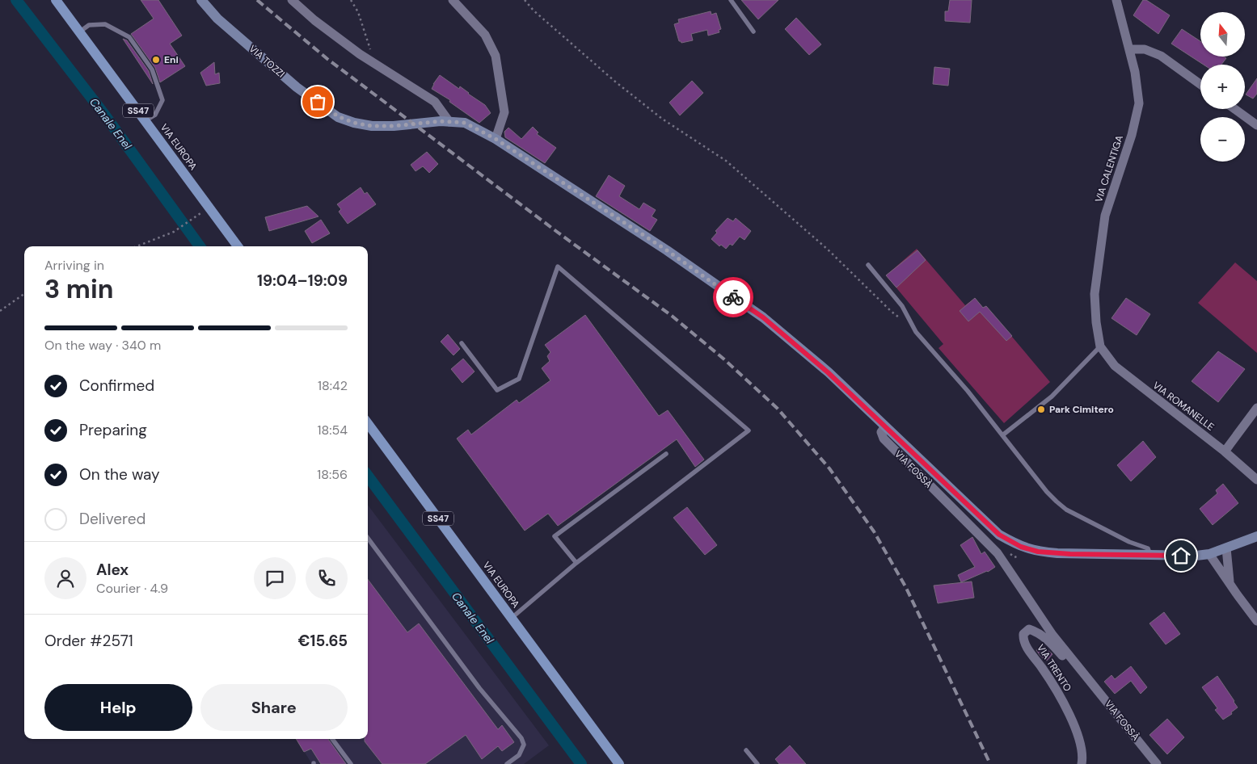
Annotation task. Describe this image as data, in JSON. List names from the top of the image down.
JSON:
{
  "streets": {
    "main road": ["VIA TOZZI", "SS47", "VIA EUROPA"],
    "street": [
      "VIA CALENTIGA",
      "VIA ROMANELLE",
      "VIA FOSSÀ",
      "VIA TRENTO"
    ]
  },
  "crossings": [
    ["VIA CALENTIGA", "VIA ROMANELLE"],
    ["VIA FOSSÀ", "VIA TRENTO"]
  ],
  "water": ["Canale Enel"],
  "places": ["Eni", "Park Cimitero"],
  "north": "top",
  "page": {
    "map_buttons": ["+", "−"],
    "heading": ["3 min", "Arriving in", "19:04–19:09"],
    "panel": [
      "Alex",
      "Courier · 4.9",
      "Order #2571",
      "€15.65"
    ],
    "bar": "On the way · 340 m",
    "list": [
      ["Confirmed", "18:42"],
      ["Preparing", "18:54"],
      ["On the way", "18:56"],
      "Delivered"
    ],
    "buttons": ["Help", "Share"]
  }
}
